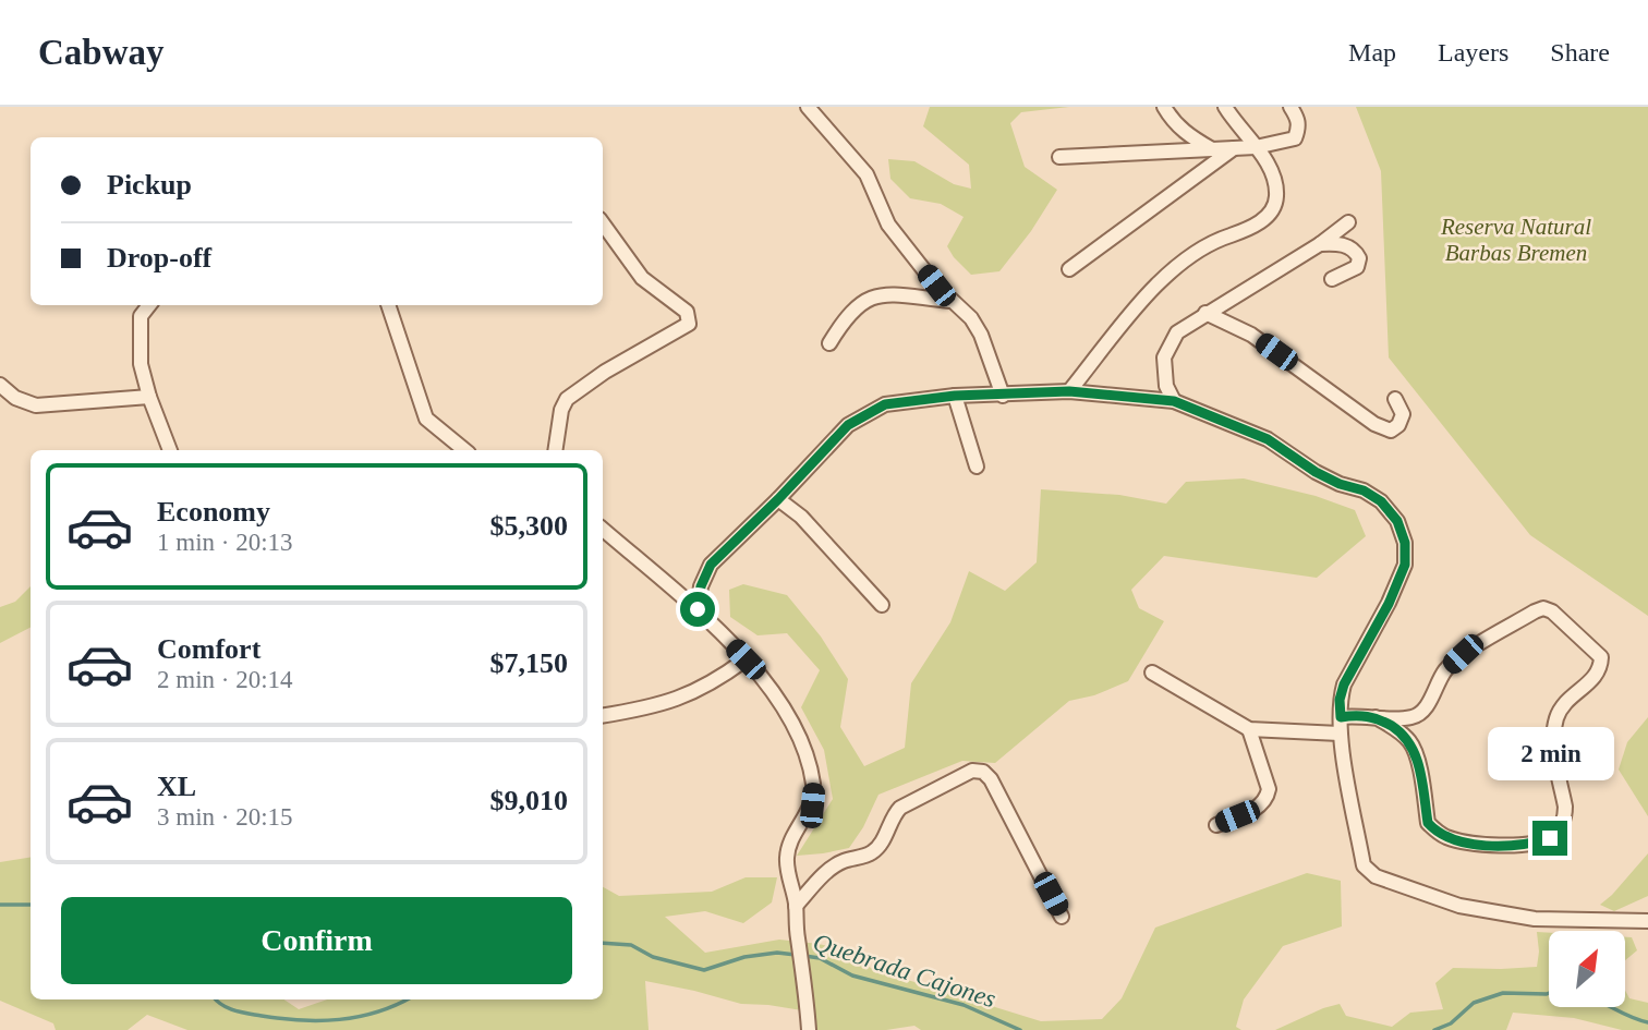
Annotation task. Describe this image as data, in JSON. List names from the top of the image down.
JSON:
{
  "water": ["Quebrada Cajones"],
  "parks": ["Reserva Natural Barbas Bremen"],
  "north": "top right",
  "page": {
    "header": "Cabway",
    "nav": ["Map", "Layers", "Share"],
    "banner": ["Pickup", "Drop-off"],
    "list": [
      {
        "name": "Economy",
        "note": "1 min · 20:13",
        "value": "$5,300"
      },
      {
        "name": "Comfort",
        "note": "2 min · 20:14",
        "value": "$7,150"
      },
      {
        "name": "XL",
        "note": "3 min · 20:15",
        "value": "$9,010"
      }
    ],
    "bubble": "2 min",
    "buttons": "Confirm"
  }
}
